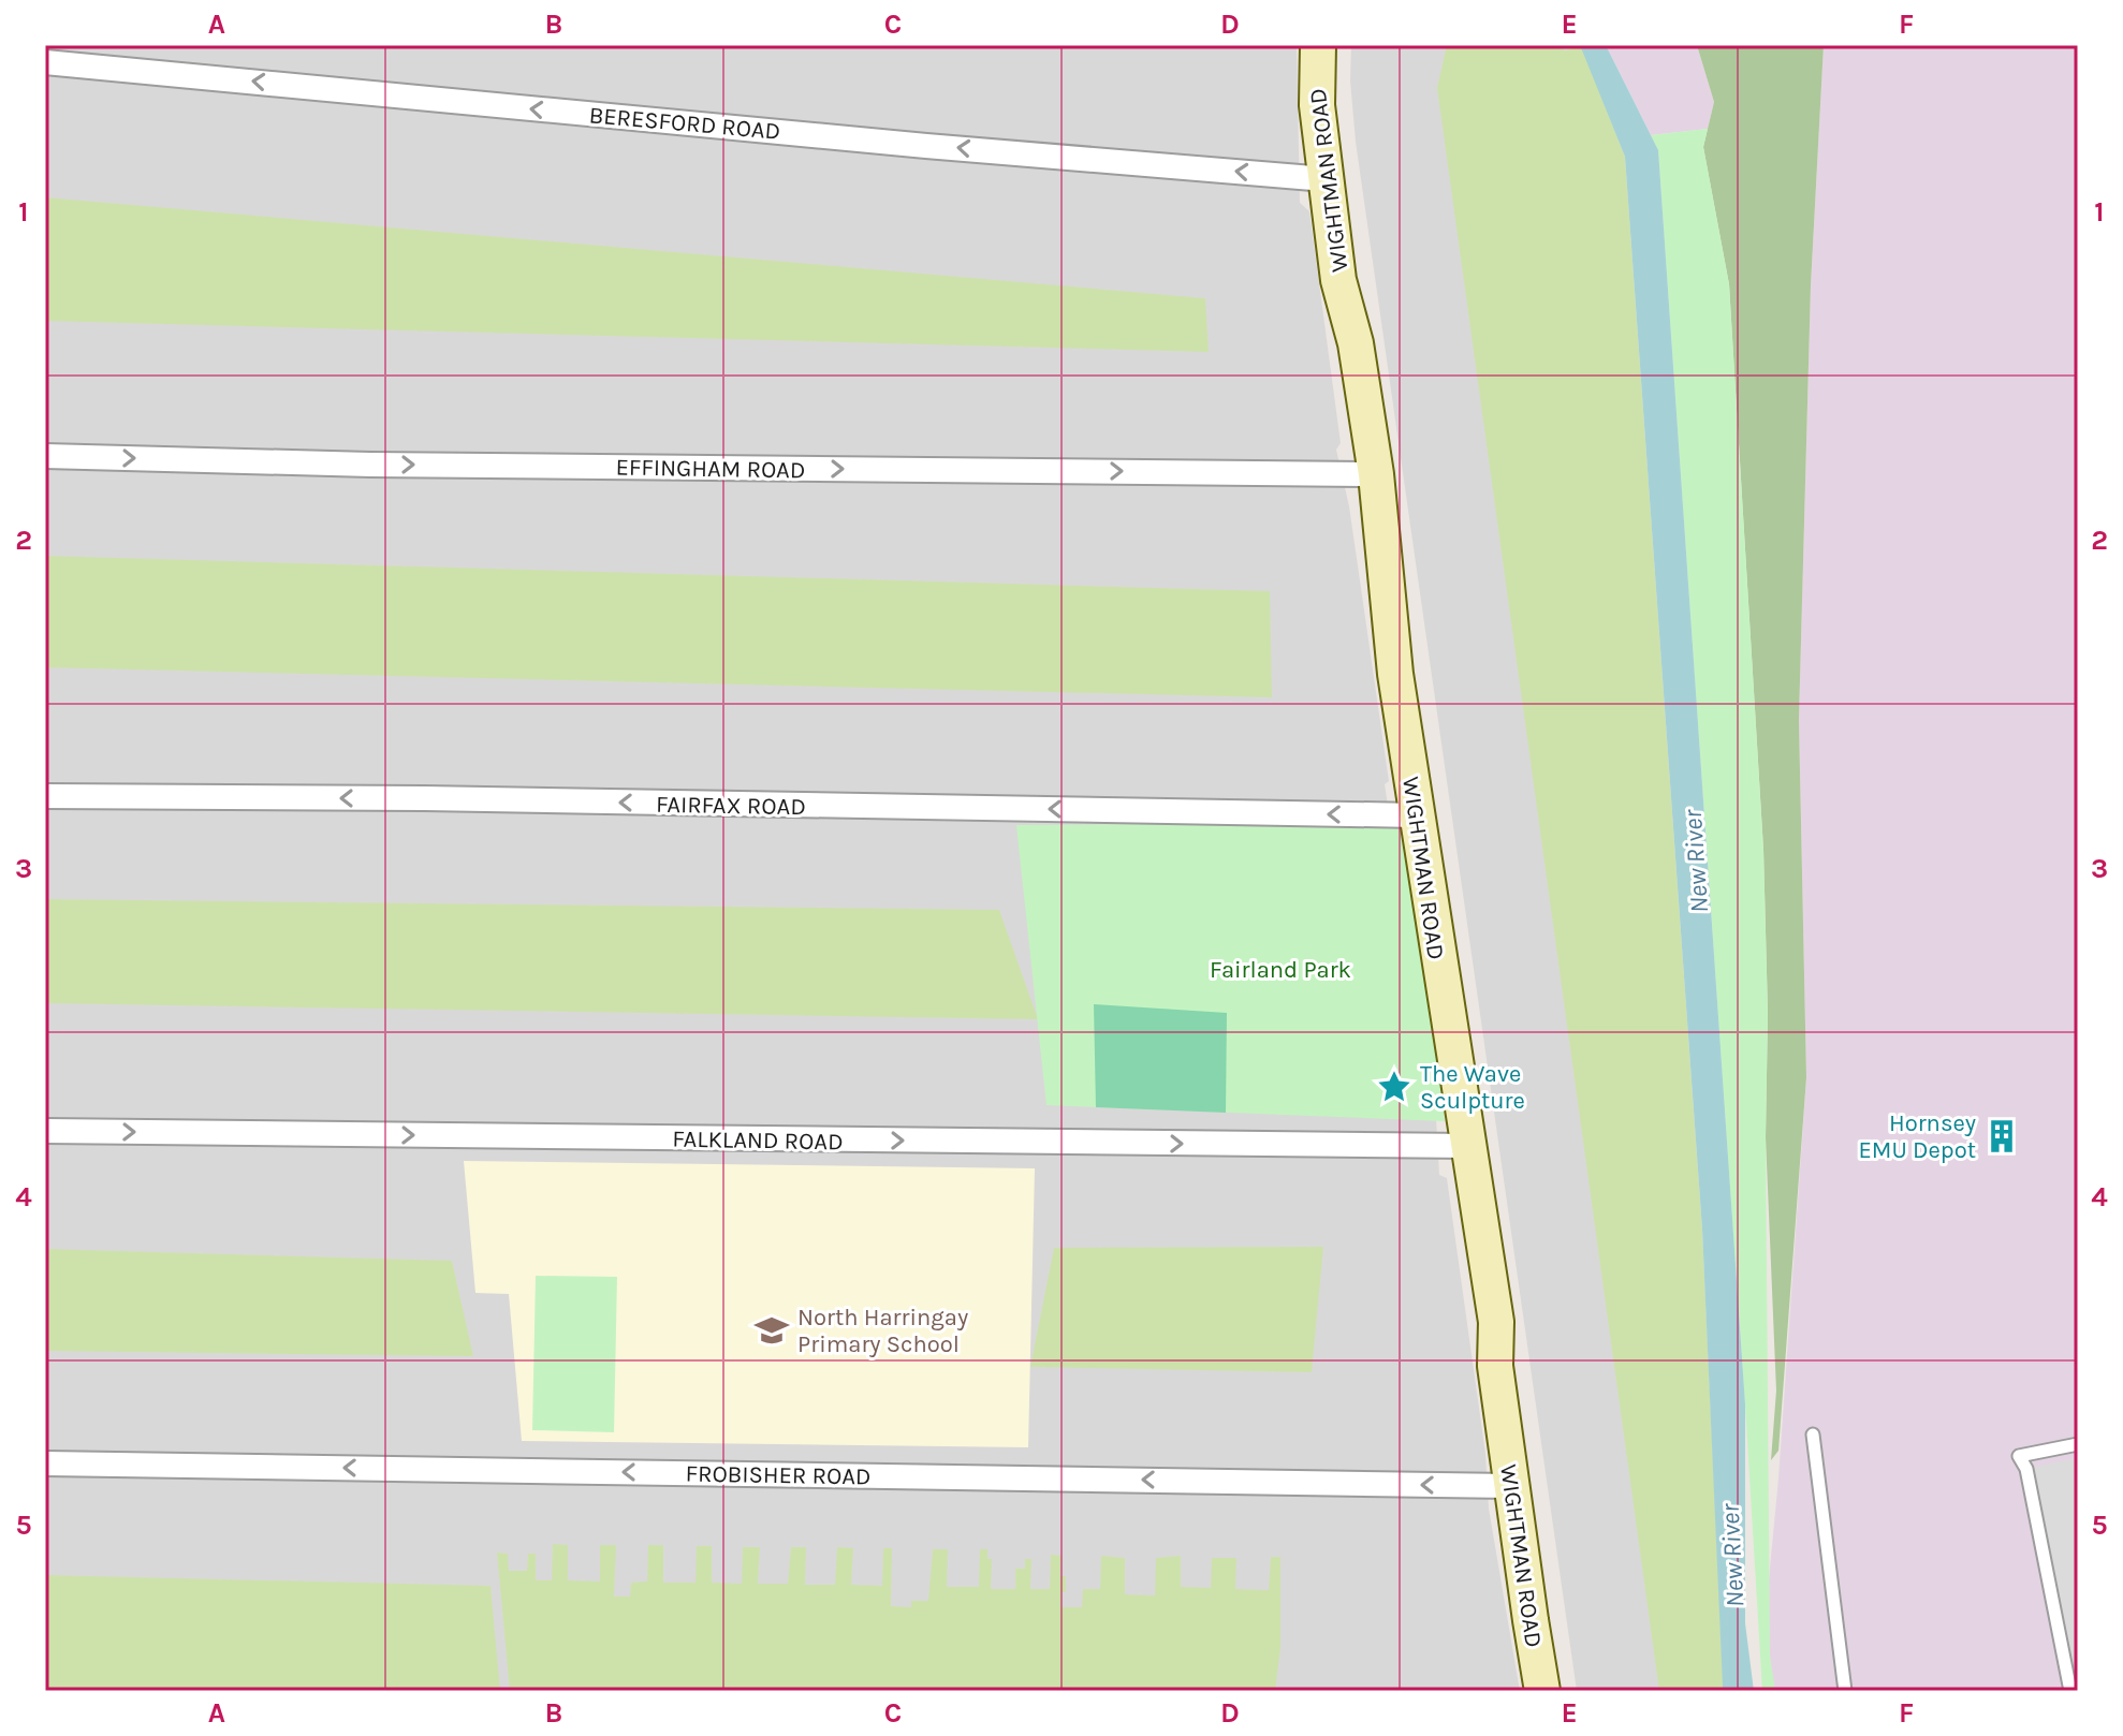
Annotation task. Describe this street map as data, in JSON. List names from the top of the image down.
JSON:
{
  "streets": {
    "main road": ["WIGHTMAN ROAD"],
    "street": [
      "BERESFORD ROAD",
      "EFFINGHAM ROAD",
      "FAIRFAX ROAD",
      "FALKLAND ROAD",
      "FROBISHER ROAD"
    ]
  },
  "crossings": [
    ["BERESFORD ROAD", "WIGHTMAN ROAD"],
    ["WIGHTMAN ROAD", "EFFINGHAM ROAD"],
    ["WIGHTMAN ROAD", "FAIRFAX ROAD"],
    ["WIGHTMAN ROAD", "FALKLAND ROAD"],
    ["WIGHTMAN ROAD", "FROBISHER ROAD"]
  ],
  "one_way": [
    "BERESFORD ROAD",
    "EFFINGHAM ROAD",
    "FAIRFAX ROAD",
    "FALKLAND ROAD",
    "FROBISHER ROAD"
  ],
  "water": ["New River"],
  "parks": ["Fairland Park"],
  "places": {
    "place": ["The Wave Sculpture"],
    "building": ["Hornsey EMU Depot"],
    "school or university": ["North Harringay Primary School"]
  },
  "grid": {
    "columns": [
      "A",
      "B",
      "C",
      "D",
      "E",
      "F"
    ],
    "rows": [
      "1",
      "2",
      "3",
      "4",
      "5"
    ]
  }
}
